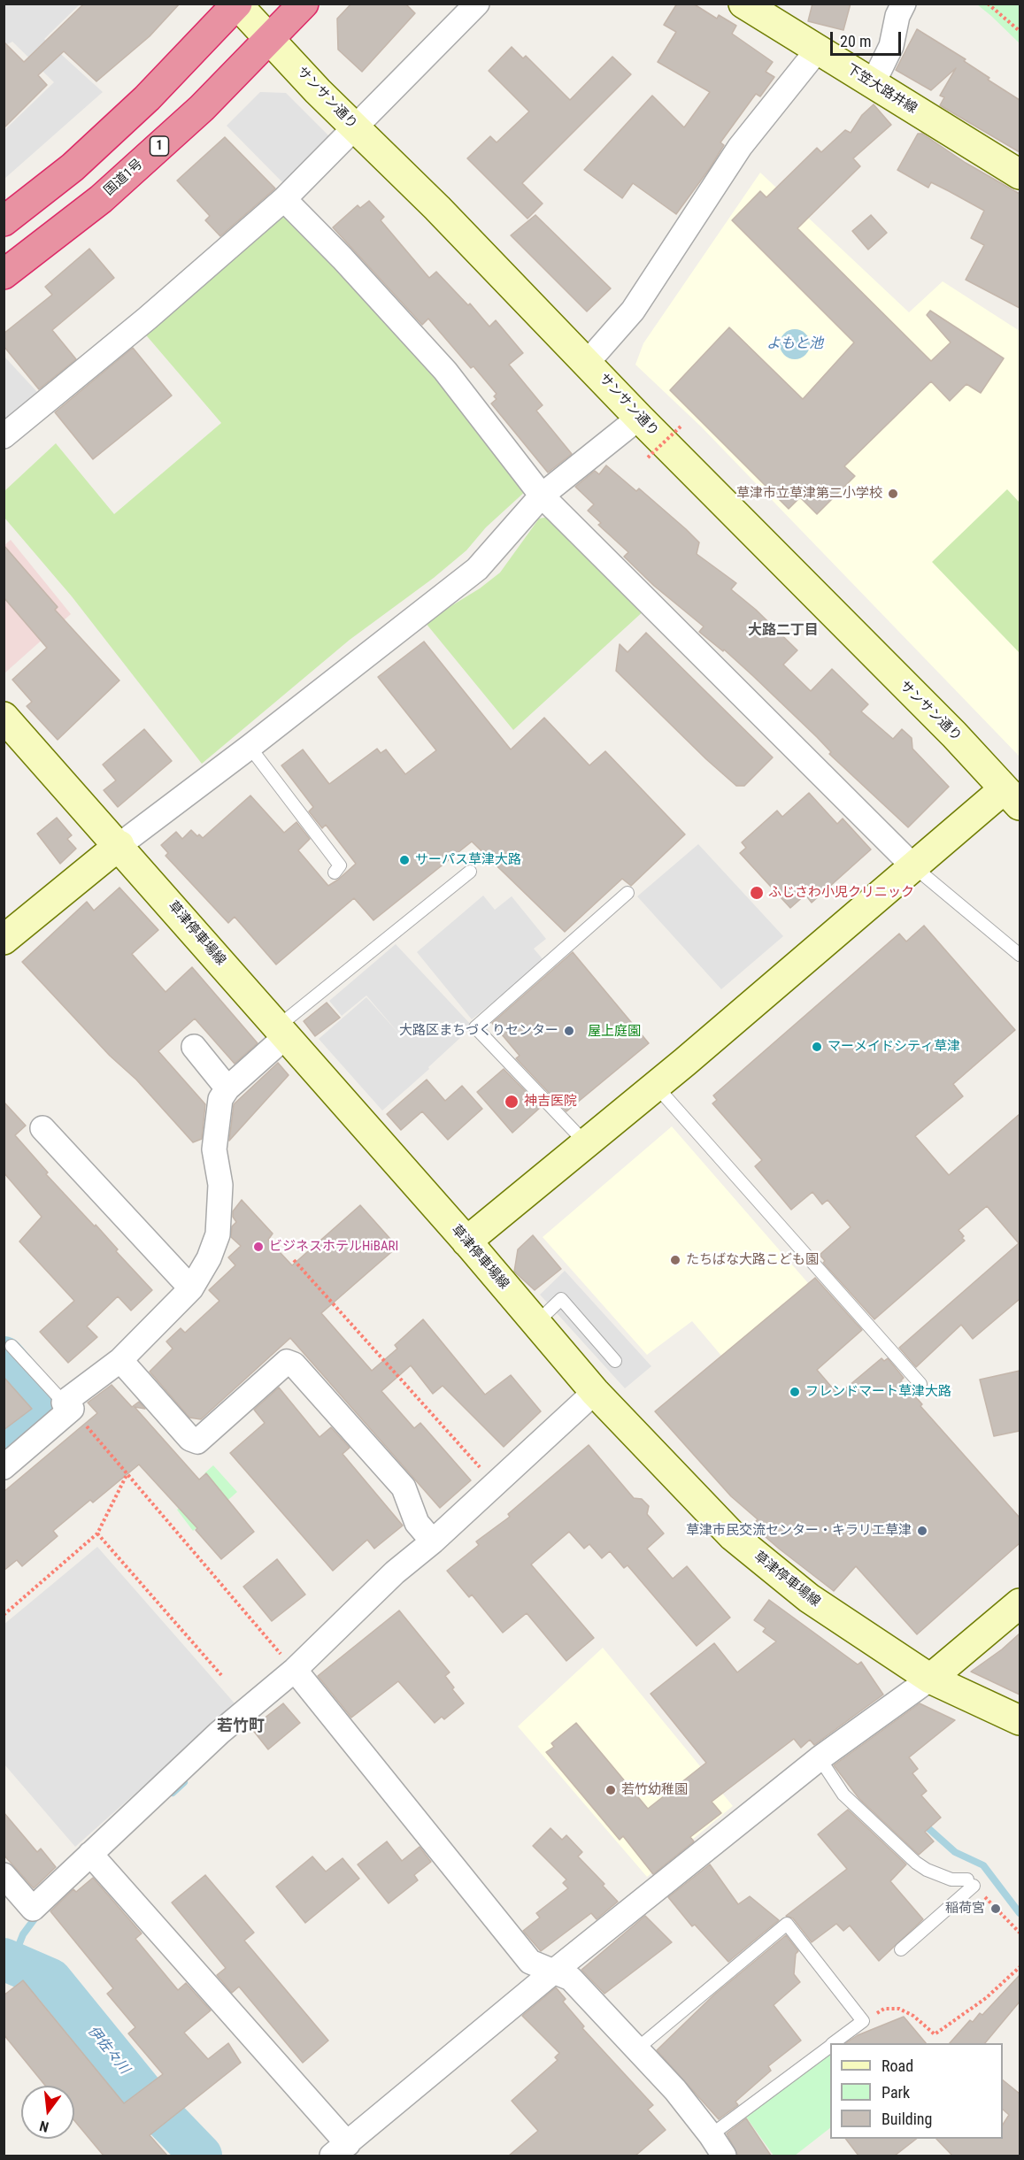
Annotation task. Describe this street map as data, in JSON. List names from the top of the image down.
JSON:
{
  "streets": {
    "highway": ["1", "国道1号"],
    "street": ["下笠大路井線", "サンサン通り", "草津停車場線"]
  },
  "crossings": [
    ["サンサン通り", "国道1号"]
  ],
  "districts": ["大路二丁目", "若竹町"],
  "water": ["よもと池", "伊佐々川"],
  "parks": ["屋上庭園"],
  "places": [
    "草津市立草津第二小学校",
    "サーパス草津大路",
    "ふじさわ小児クリニック",
    "大路区まちづくりセンター",
    "マーメイドシティ草津",
    "神吉医院",
    "ビジネスホテルHiBARI",
    "たちばな大路こども園",
    "フレンドマート草津大路",
    "草津市民交流センター・キラリエ草津",
    "若竹幼稚園",
    "稲荷宮"
  ],
  "legend": ["Road", "Park", "Building"],
  "scale_bar": "20 m",
  "north": "bottom"
}
